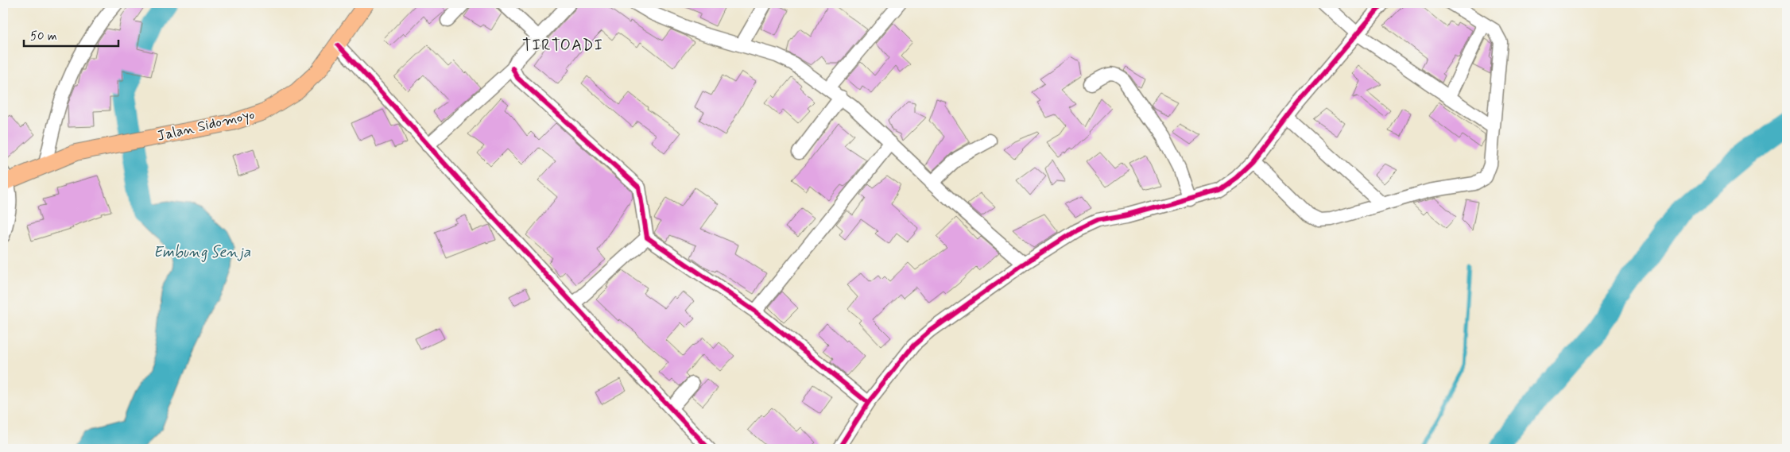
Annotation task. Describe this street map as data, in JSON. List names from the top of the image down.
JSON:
{
  "streets": {
    "main road": ["Jalan Sidomoyo"]
  },
  "districts": ["TIRTOADI"],
  "water": ["Embung Senja"],
  "scale_bar": "50 m"
}
